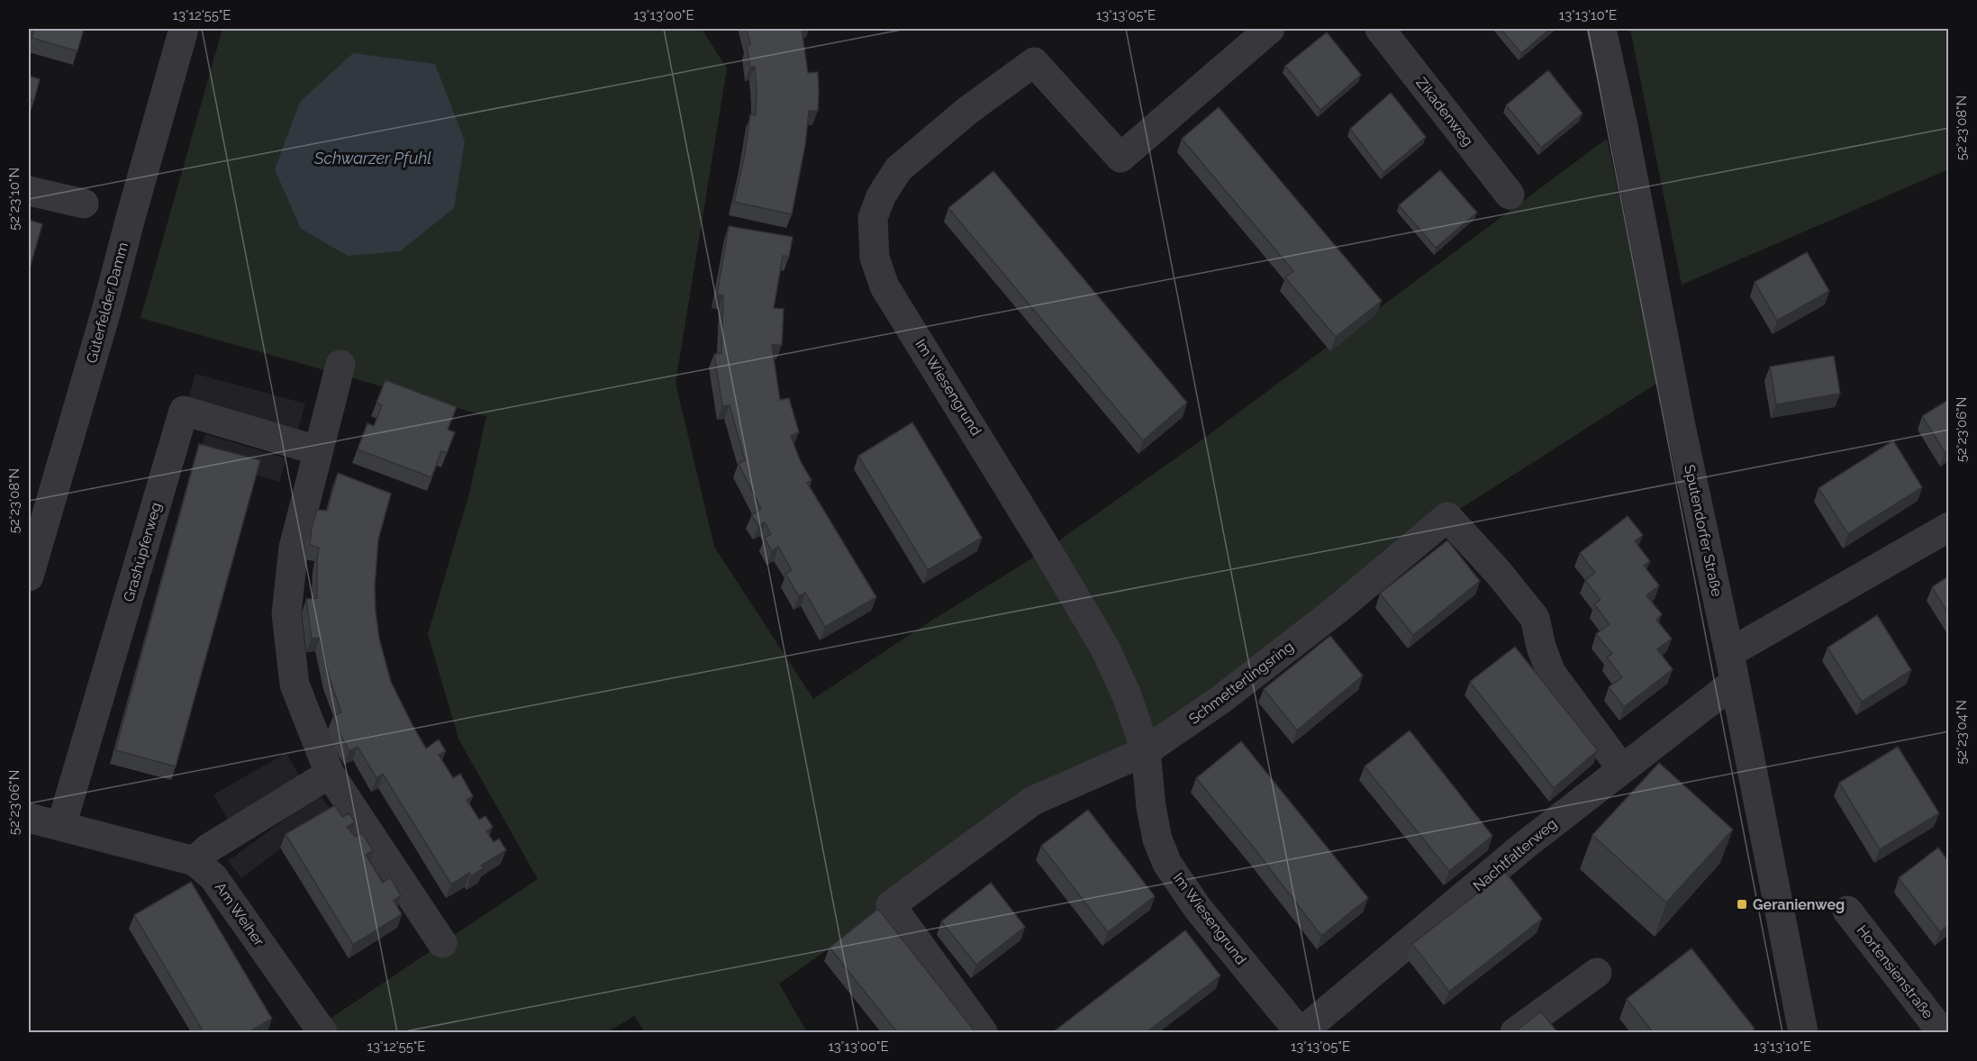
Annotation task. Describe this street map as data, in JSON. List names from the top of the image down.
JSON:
{
  "streets": {
    "street": [
      "Zikadenweg",
      "Güterfelder Damm",
      "Im Wiesengrund",
      "Sputendorfer Straße",
      "Grashüpferweg",
      "Schmetterlingsring",
      "Nachtfalterweg",
      "Am Weiher",
      "Hortensienstraße"
    ]
  },
  "crossings": [
    ["Im Wiesengrund", "Schmetterlingsring"],
    ["Im Wiesengrund", "Nachtfalterweg"],
    ["Sputendorfer Straße", "Nachtfalterweg"],
    ["Grashüpferweg", "Am Weiher"],
    ["Schmetterlingsring", "Nachtfalterweg"]
  ],
  "water": ["Schwarzer Pfuhl"],
  "places": {
    "transit": ["Geranienweg"]
  },
  "coordinates": [
    "13°12'55\"E",
    "13°13'00\"E",
    "13°13'05\"E",
    "13°13'10\"E",
    "52°23'08\"N",
    "52°23'10\"N",
    "52°23'06\"N",
    "52°23'04\"N"
  ]
}
